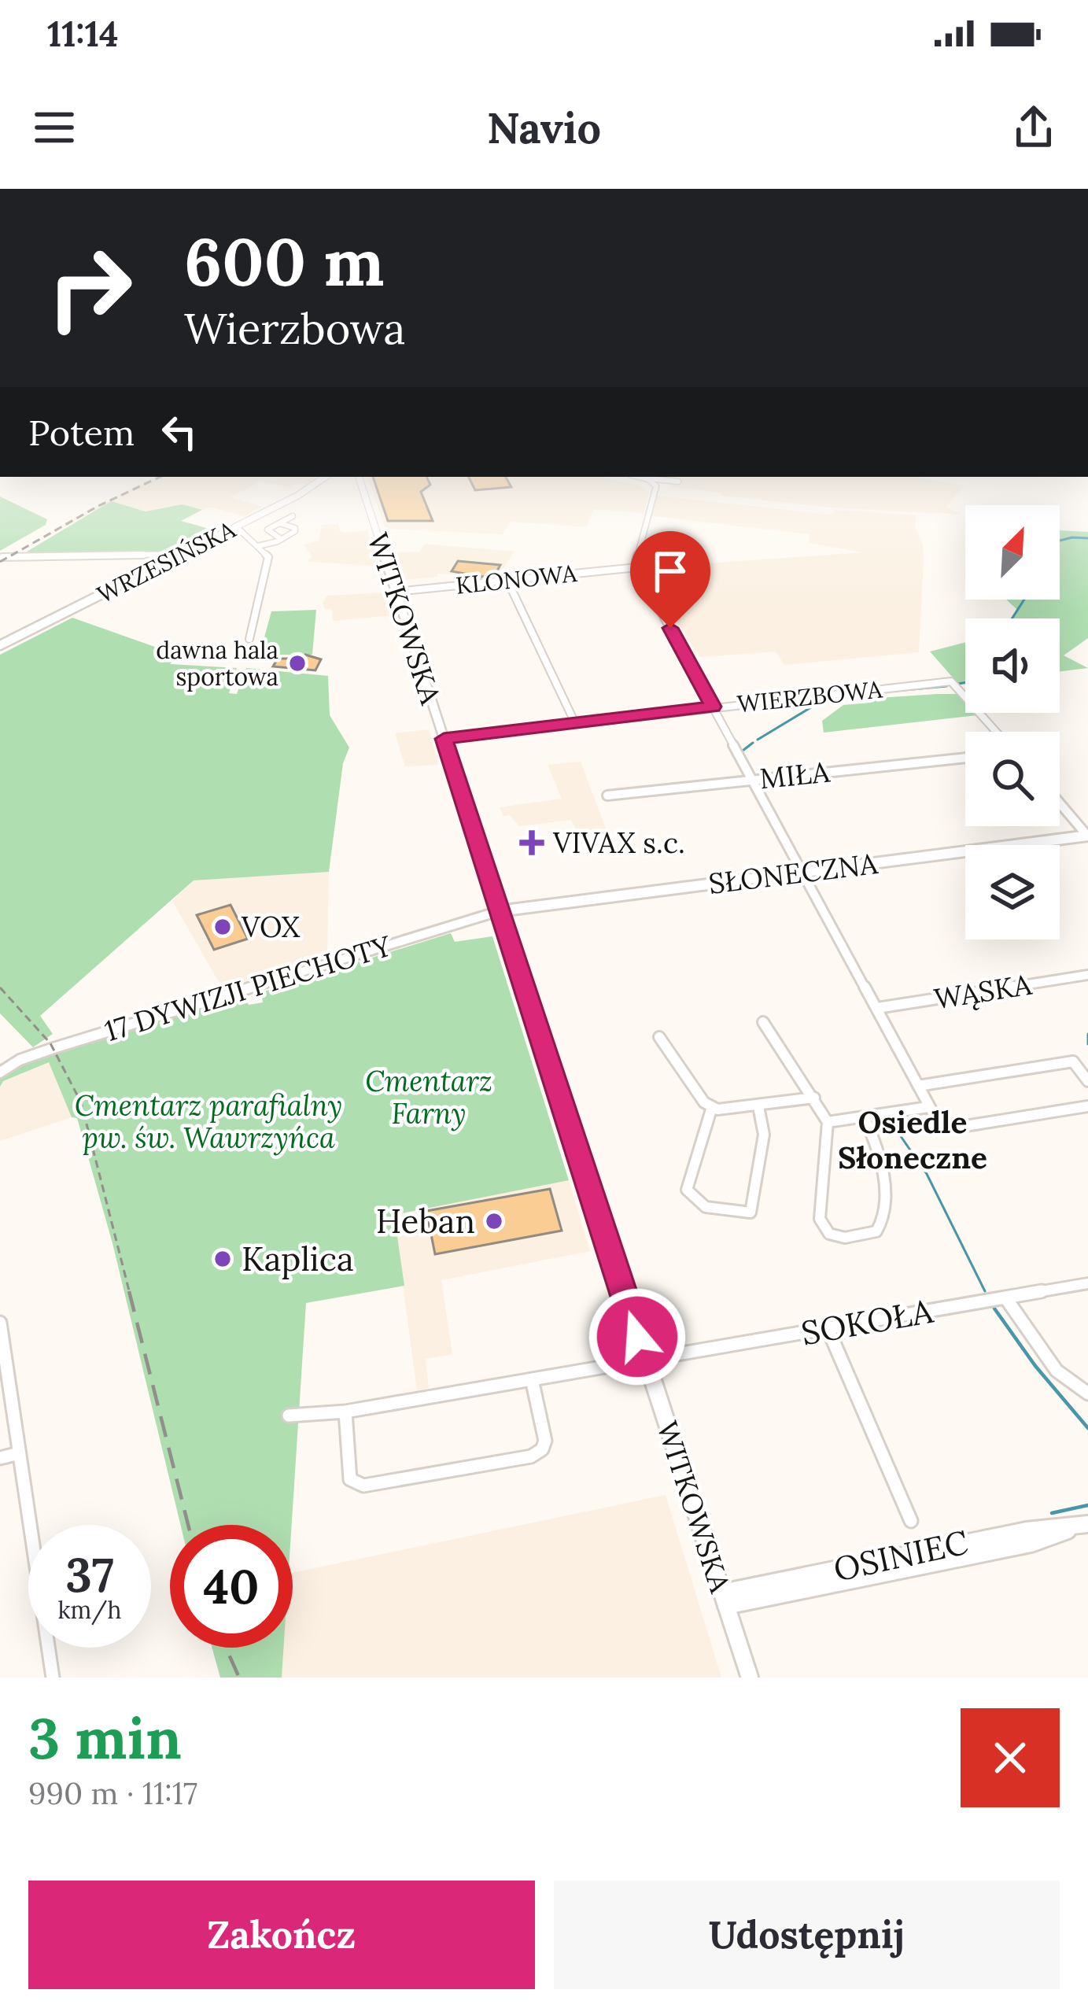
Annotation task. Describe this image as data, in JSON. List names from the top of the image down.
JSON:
{
  "streets": {
    "street": [
      "WRZESIŃSKA",
      "KLONOWA",
      "WITKOWSKA",
      "WIERZBOWA",
      "MIŁA",
      "SŁONECZNA",
      "17 DYWIZJI PIECHOTY",
      "WĄSKA",
      "SOKOŁA",
      "OSINIEC"
    ]
  },
  "crossings": [
    ["KLONOWA", "WITKOWSKA"],
    ["WITKOWSKA", "WIERZBOWA"],
    ["WITKOWSKA", "SŁONECZNA"],
    ["WITKOWSKA", "17 DYWIZJI PIECHOTY"],
    ["WITKOWSKA", "SOKOŁA"],
    ["WITKOWSKA", "OSINIEC"],
    ["SŁONECZNA", "17 DYWIZJI PIECHOTY"]
  ],
  "districts": ["Osiedle Słoneczne"],
  "parks": ["Cmentarz Farny", "Cmentarz parafialny pw. św. Wawrzyńca"],
  "places": {
    "other": [
      "dawna hala sportowa",
      "VOX",
      "Heban",
      "Kaplica"
    ],
    "health": ["VIVAX s.c."]
  },
  "north": "top right",
  "page": {
    "status": "11:14",
    "header": "Navio",
    "turn": ["600 m", "Wierzbowa"],
    "then": "Potem",
    "speed": "37 km/h",
    "limit": "40",
    "heading": ["3 min", "990 m · 11:17"],
    "buttons": ["Zakończ", "Udostępnij"]
  }
}
